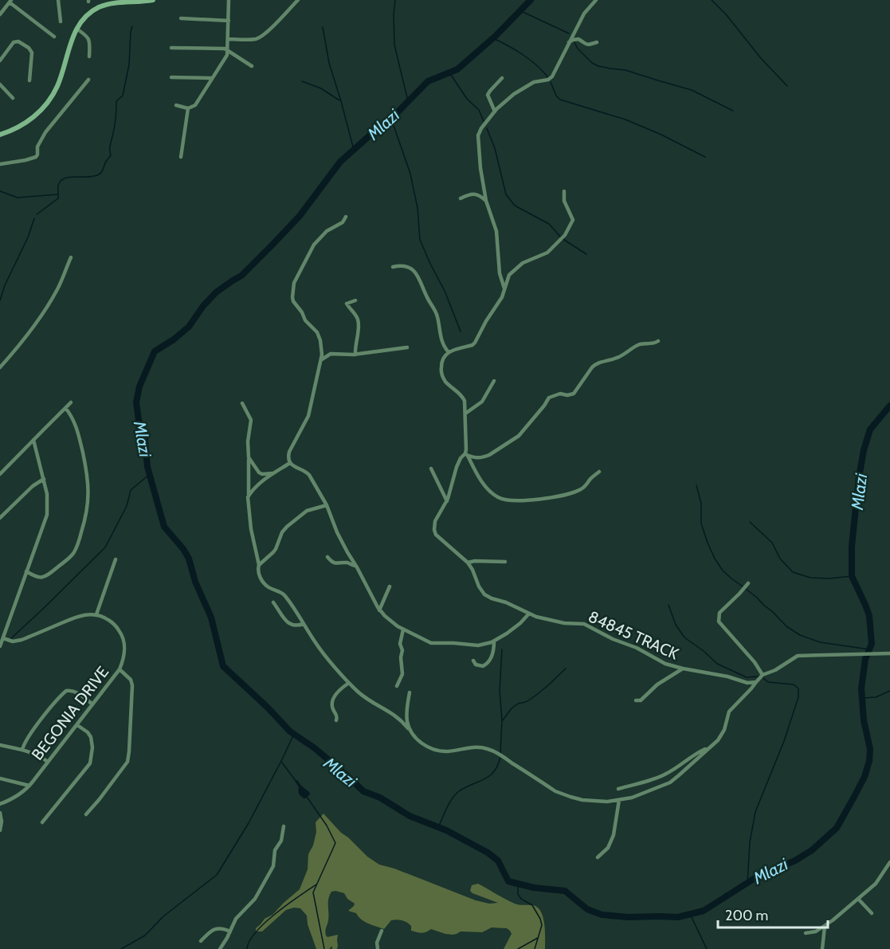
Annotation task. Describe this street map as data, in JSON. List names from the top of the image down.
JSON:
{
  "streets": {
    "street": ["84845 TRACK", "BEGONIA DRIVE"]
  },
  "water": ["Mlazi"],
  "scale_bar": "200 m"
}
